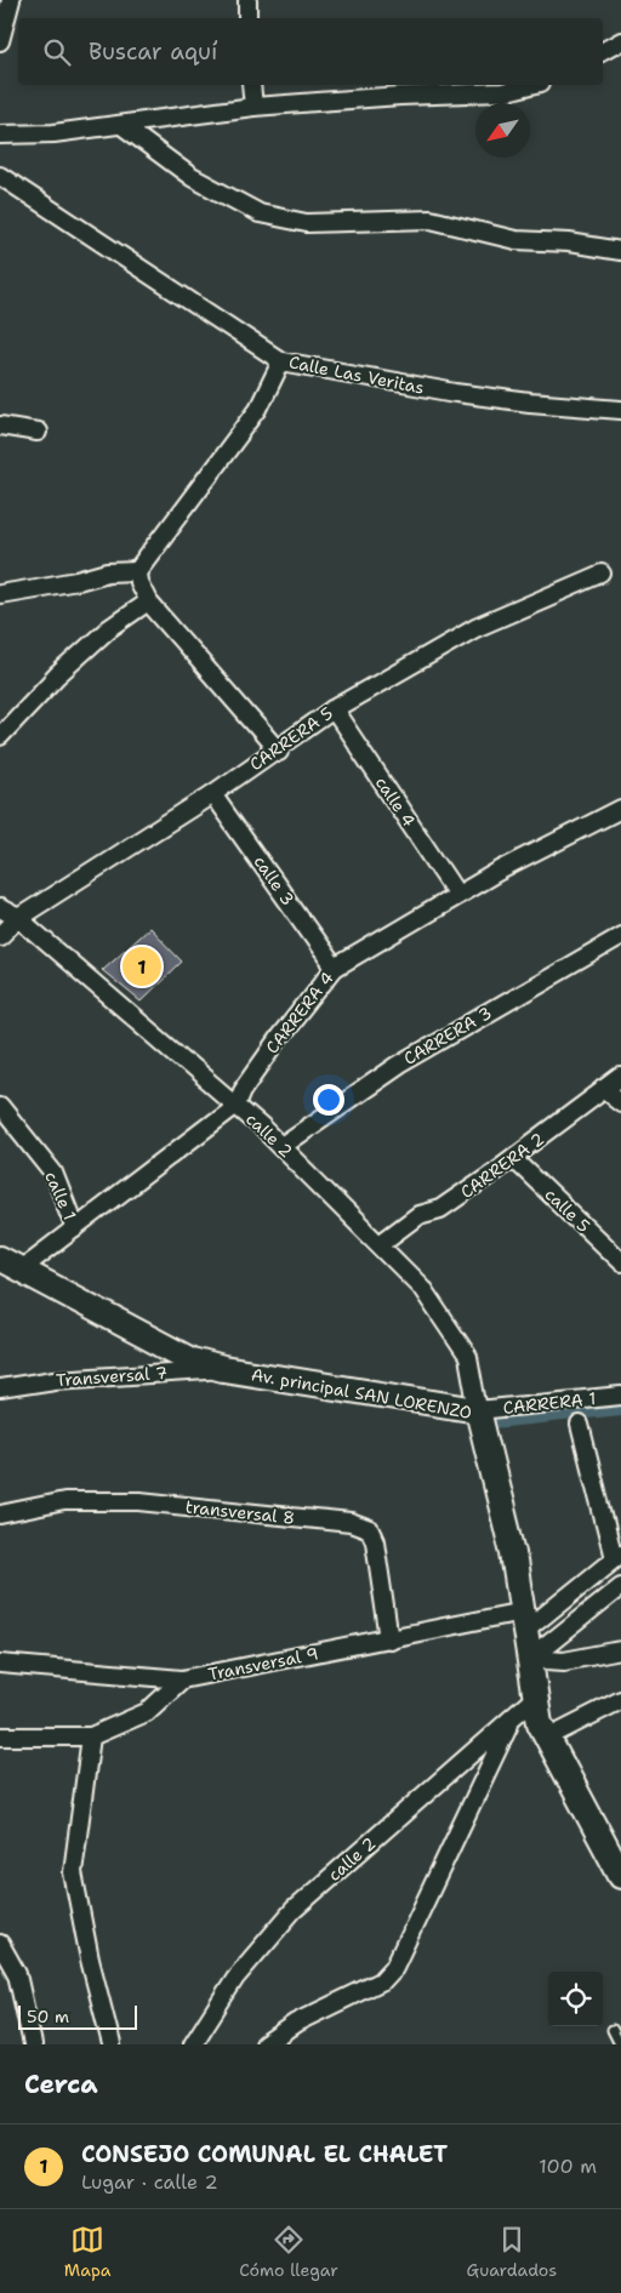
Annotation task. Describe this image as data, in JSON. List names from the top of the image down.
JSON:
{
  "streets": {
    "main road": ["Av. principal SAN LORENZO"],
    "street": [
      "Calle Las Veritas",
      "CARRERA 5",
      "calle 4",
      "calle 3",
      "CARRERA 4",
      "CARRERA 3",
      "calle 2",
      "CARRERA 2",
      "calle 1",
      "calle 5",
      "Transversal 7",
      "CARRERA 1",
      "transversal 8",
      "Transversal 9"
    ]
  },
  "crossings": [
    ["CARRERA 5", "calle 4"],
    ["CARRERA 5", "calle 3"],
    ["CARRERA 5", "calle 2"],
    ["calle 4", "CARRERA 4"],
    ["calle 3", "CARRERA 4"],
    ["CARRERA 4", "calle 2"],
    ["CARRERA 4", "calle 1"],
    ["CARRERA 4", "Av. principal SAN LORENZO"],
    ["CARRERA 3", "calle 2"],
    ["calle 2", "CARRERA 2"],
    ["calle 2", "Av. principal SAN LORENZO"],
    ["calle 2", "CARRERA 1"],
    ["CARRERA 2", "calle 5"],
    ["Transversal 7", "Av. principal SAN LORENZO"],
    ["Av. principal SAN LORENZO", "CARRERA 1"],
    ["Av. principal SAN LORENZO", "Transversal 9"],
    ["transversal 8", "Transversal 9"]
  ],
  "scale_bar": "50 m",
  "north": "bottom left",
  "page": {
    "search": "Buscar aquí",
    "pins": "1",
    "scale": "50 m",
    "heading": "Cerca",
    "list": [
      {
        "mark": "1",
        "name": "CONSEJO COMUNAL EL CHALET",
        "note": "Lugar · calle 2",
        "value": "100 m"
      }
    ],
    "nav": ["Mapa", "Cómo llegar", "Guardados"]
  }
}
